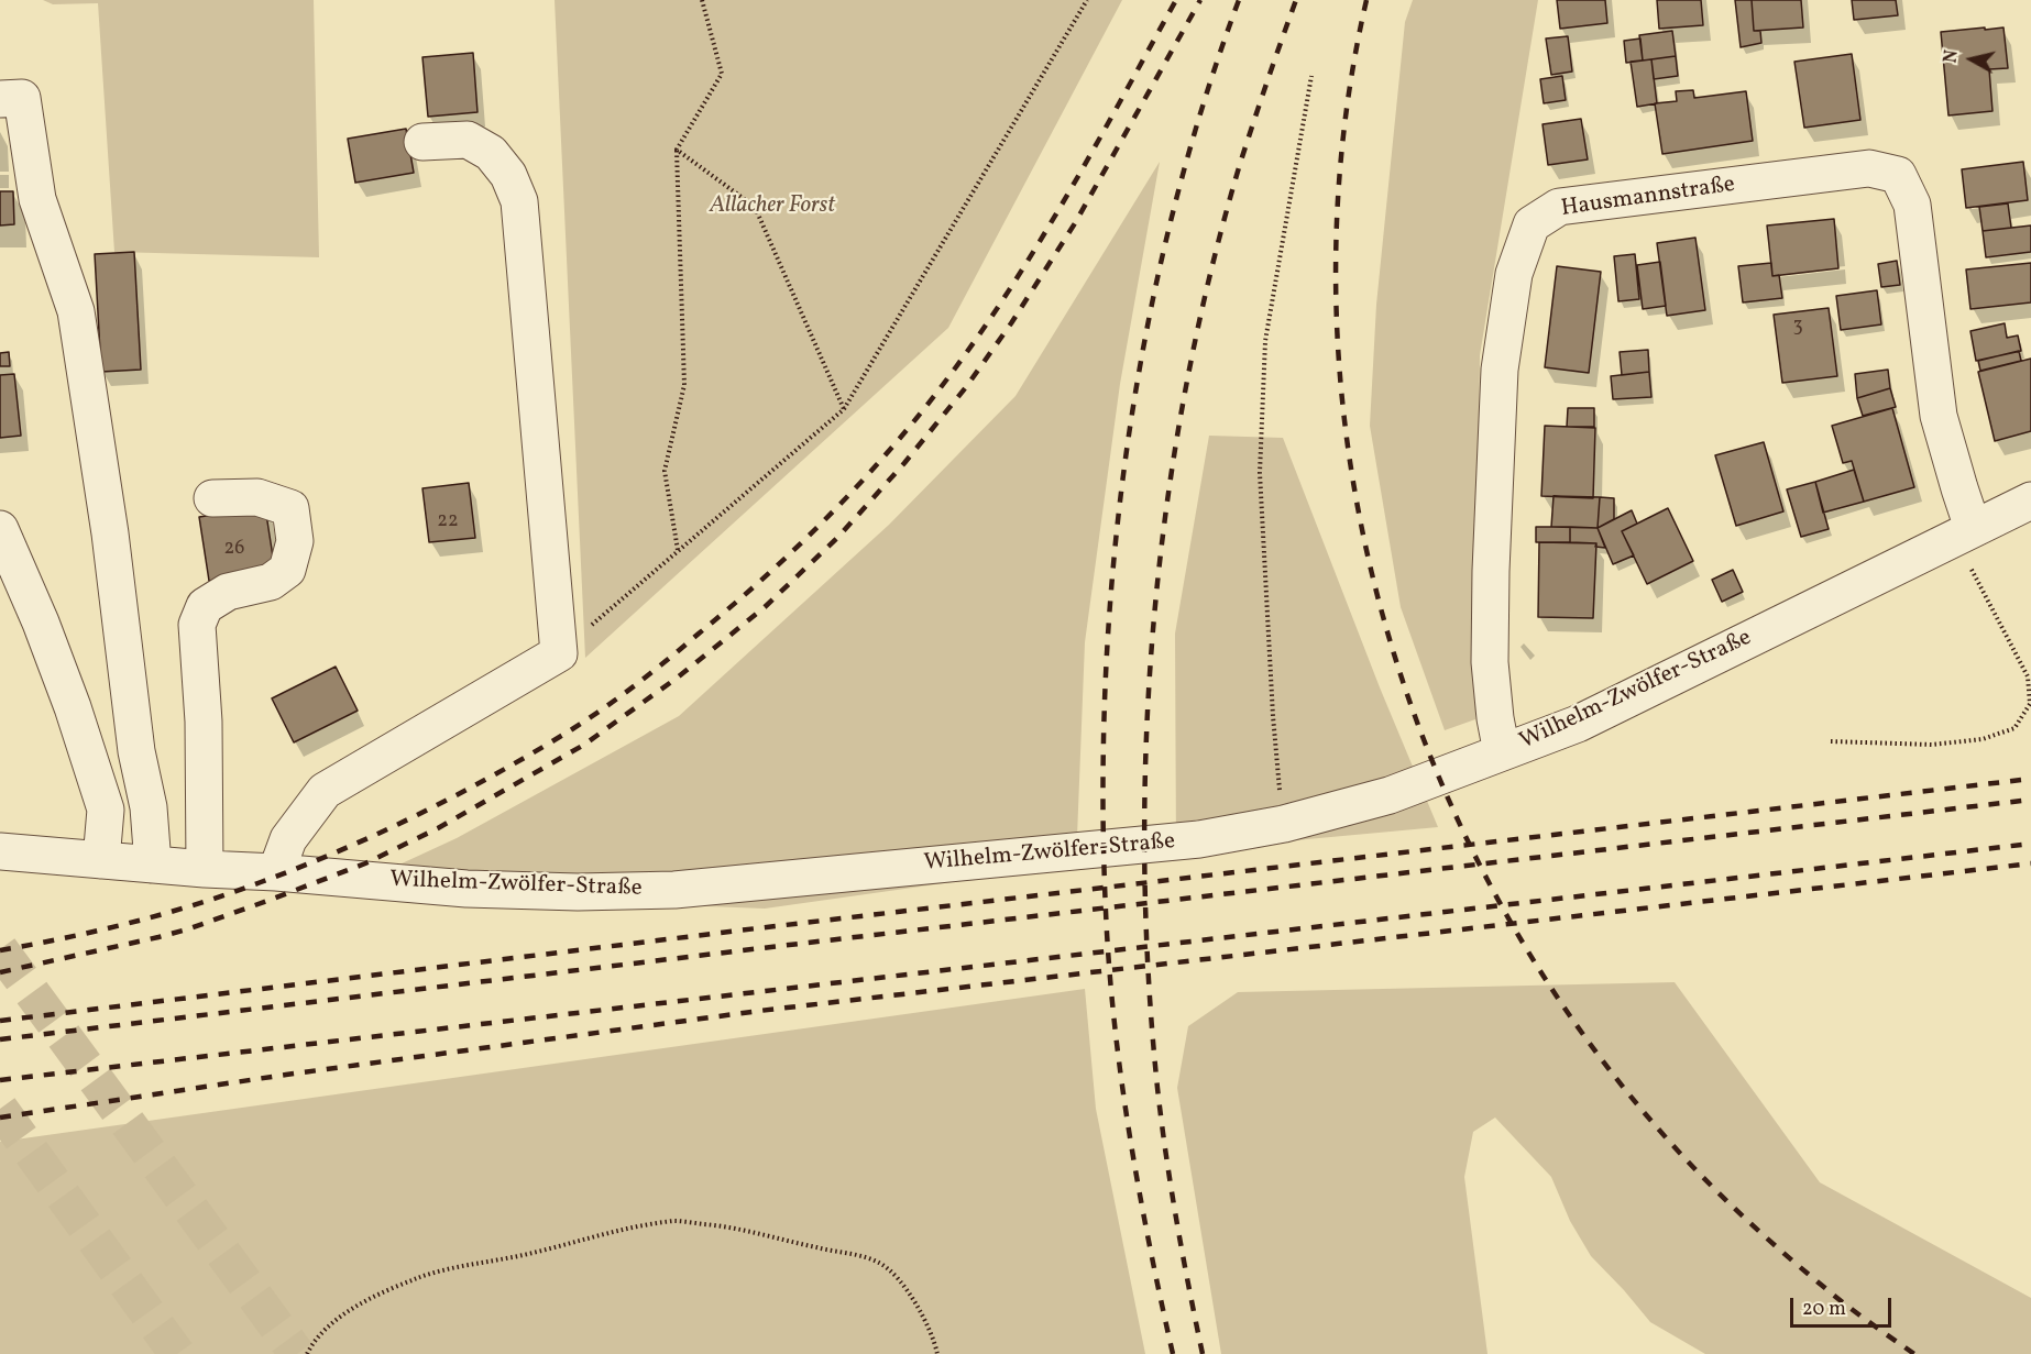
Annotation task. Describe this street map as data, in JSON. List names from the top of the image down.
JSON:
{
  "streets": {
    "street": ["Hausmannstraße", "Wilhelm-Zwölfer-Straße"]
  },
  "crossings": [
    ["Hausmannstraße", "Wilhelm-Zwölfer-Straße"]
  ],
  "parks": ["Allacher Forst"],
  "house_numbers": ["3", "22", "26"],
  "scale_bar": "20 m",
  "north": "left"
}
